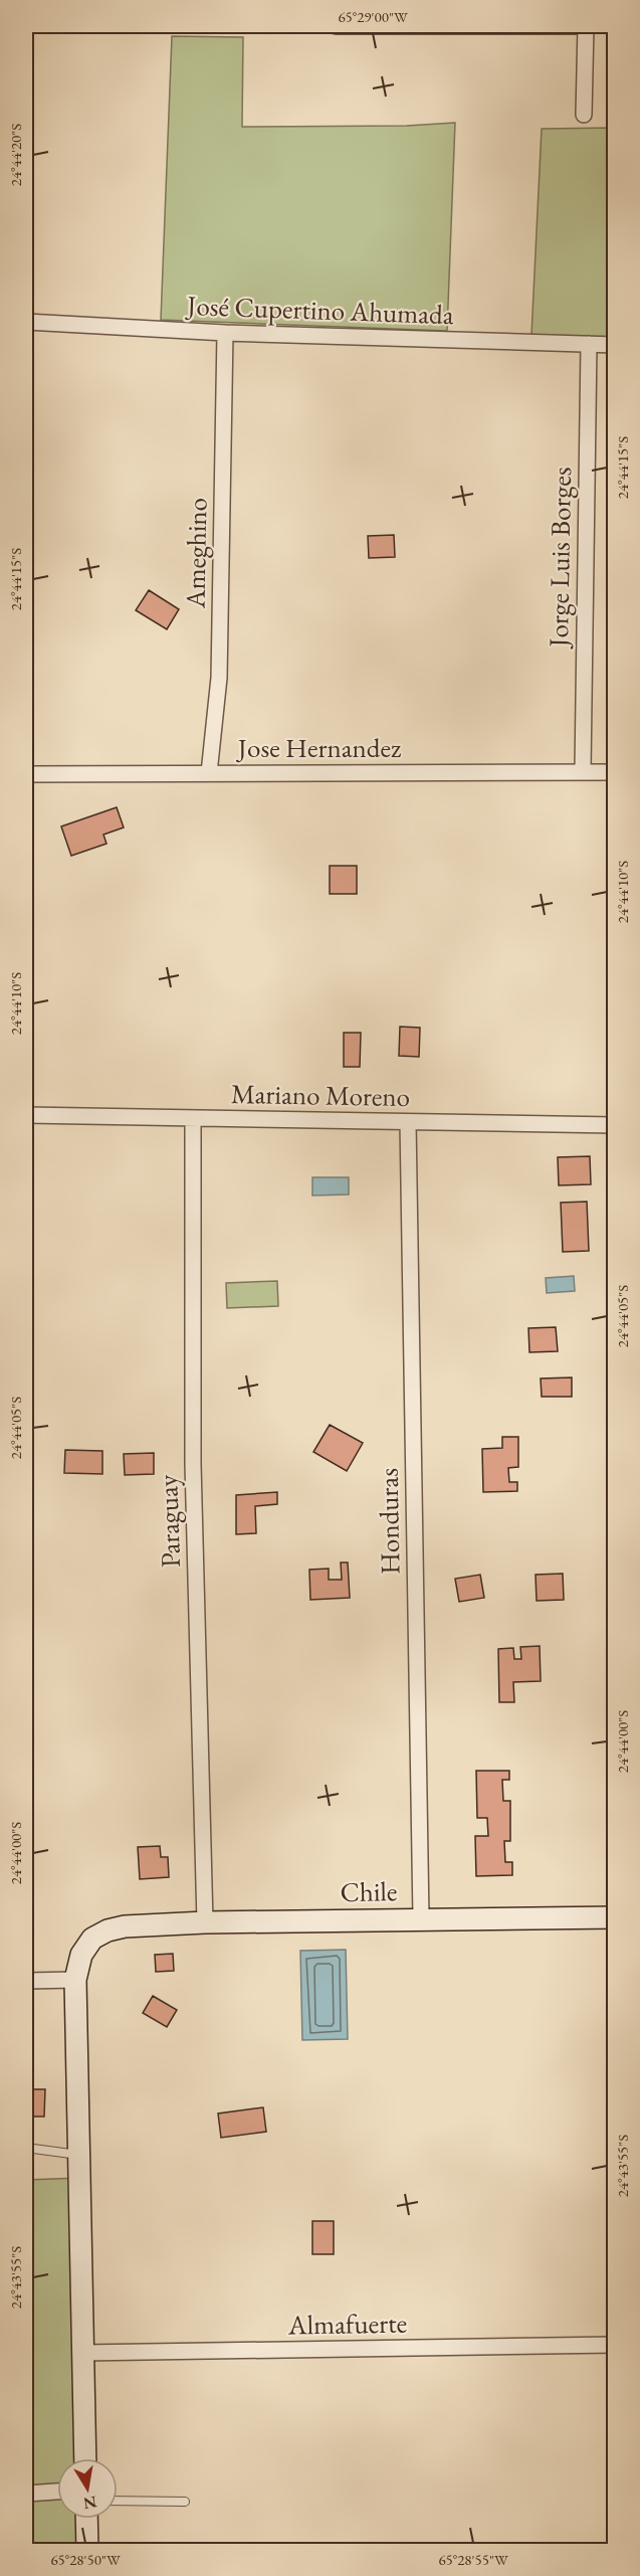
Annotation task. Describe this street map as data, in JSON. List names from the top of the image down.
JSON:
{
  "streets": {
    "street": [
      "José Cupertino Ahumada",
      "Ameghino",
      "Jorge Luis Borges",
      "Jose Hernandez",
      "Mariano Moreno",
      "Paraguay",
      "Honduras",
      "Chile",
      "Almafuerte"
    ]
  },
  "crossings": [
    ["José Cupertino Ahumada", "Ameghino"],
    ["José Cupertino Ahumada", "Jorge Luis Borges"],
    ["Ameghino", "Jose Hernandez"],
    ["Jorge Luis Borges", "Jose Hernandez"],
    ["Mariano Moreno", "Paraguay"],
    ["Mariano Moreno", "Honduras"],
    ["Paraguay", "Chile"],
    ["Honduras", "Chile"],
    ["Chile", "Almafuerte"]
  ],
  "north": "bottom",
  "coordinates": [
    "65°29'00\"W",
    "24°44'20\"S",
    "24°44'15\"S",
    "24°44'10\"S",
    "24°44'05\"S",
    "24°44'00\"S",
    "24°43'55\"S",
    "65°28'50\"W",
    "65°28'55\"W"
  ]
}
